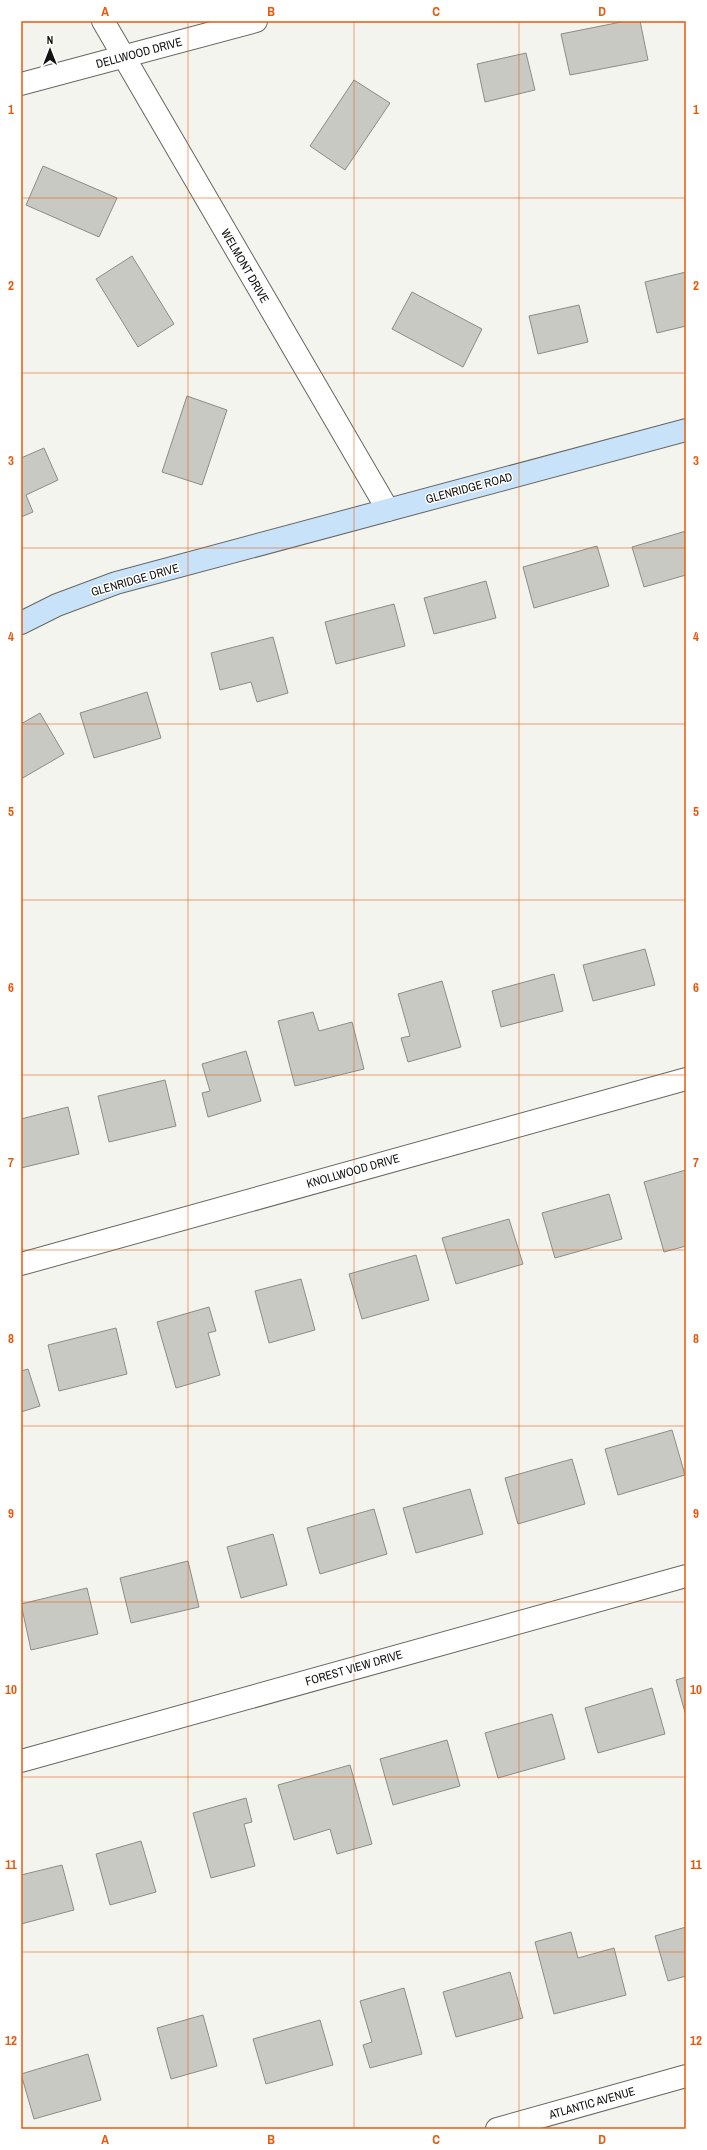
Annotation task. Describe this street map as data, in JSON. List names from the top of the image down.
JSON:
{
  "streets": {
    "street": [
      "DELLWOOD DRIVE",
      "WELMONT DRIVE",
      "GLENRIDGE ROAD",
      "GLENRIDGE DRIVE",
      "KNOLLWOOD DRIVE",
      "FOREST VIEW DRIVE",
      "ATLANTIC AVENUE"
    ]
  },
  "crossings": [
    ["DELLWOOD DRIVE", "WELMONT DRIVE"],
    ["WELMONT DRIVE", "GLENRIDGE ROAD"],
    ["GLENRIDGE ROAD", "GLENRIDGE DRIVE"]
  ],
  "north": "top",
  "grid": {
    "columns": [
      "A",
      "B",
      "C",
      "D"
    ],
    "rows": [
      "1",
      "2",
      "3",
      "4",
      "5",
      "6",
      "7",
      "8",
      "9",
      "10",
      "11",
      "12"
    ]
  }
}
